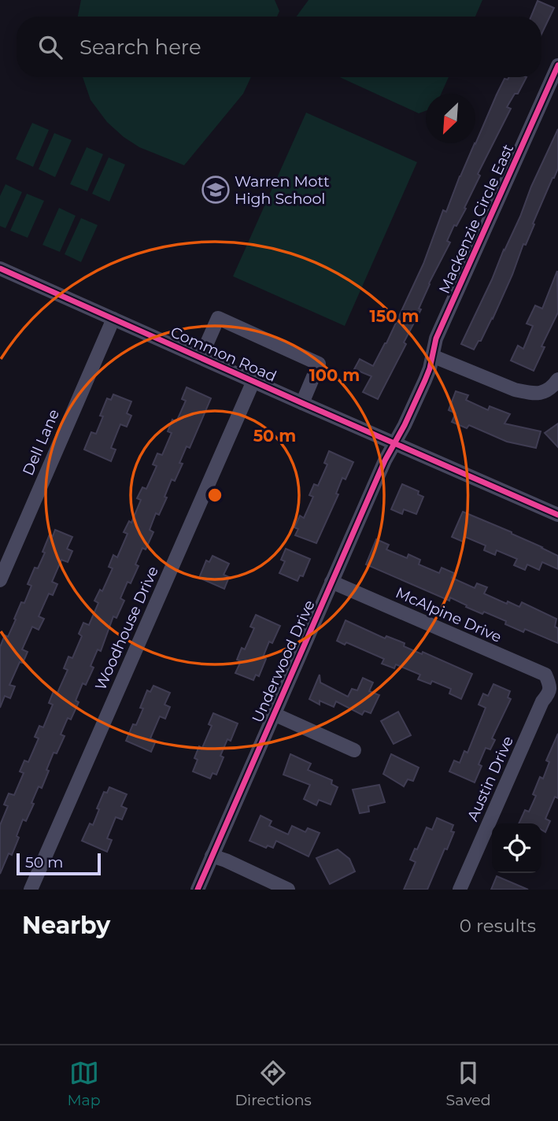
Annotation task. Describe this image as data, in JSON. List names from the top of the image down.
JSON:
{
  "streets": {
    "street": [
      "Mackenzie Circle East",
      "Common Road",
      "Dell Lane",
      "McAlpine Drive",
      "Woodhouse Drive",
      "Underwood Drive",
      "Austin Drive"
    ]
  },
  "crossings": [
    ["Mackenzie Circle East", "Common Road"],
    ["Mackenzie Circle East", "Underwood Drive"],
    ["Common Road", "Dell Lane"],
    ["Common Road", "Woodhouse Drive"],
    ["Common Road", "Underwood Drive"],
    ["McAlpine Drive", "Underwood Drive"],
    ["McAlpine Drive", "Austin Drive"]
  ],
  "places": {
    "school or university": ["Warren Mott High School"]
  },
  "scale_bar": "50 m",
  "north": "bottom left",
  "page": {
    "search": "Search here",
    "scale": "50 m",
    "heading": ["Nearby", "0 results"],
    "nav": ["Map", "Directions", "Saved"]
  },
  "rings": ["150 m", "100 m", "50 m"]
}
